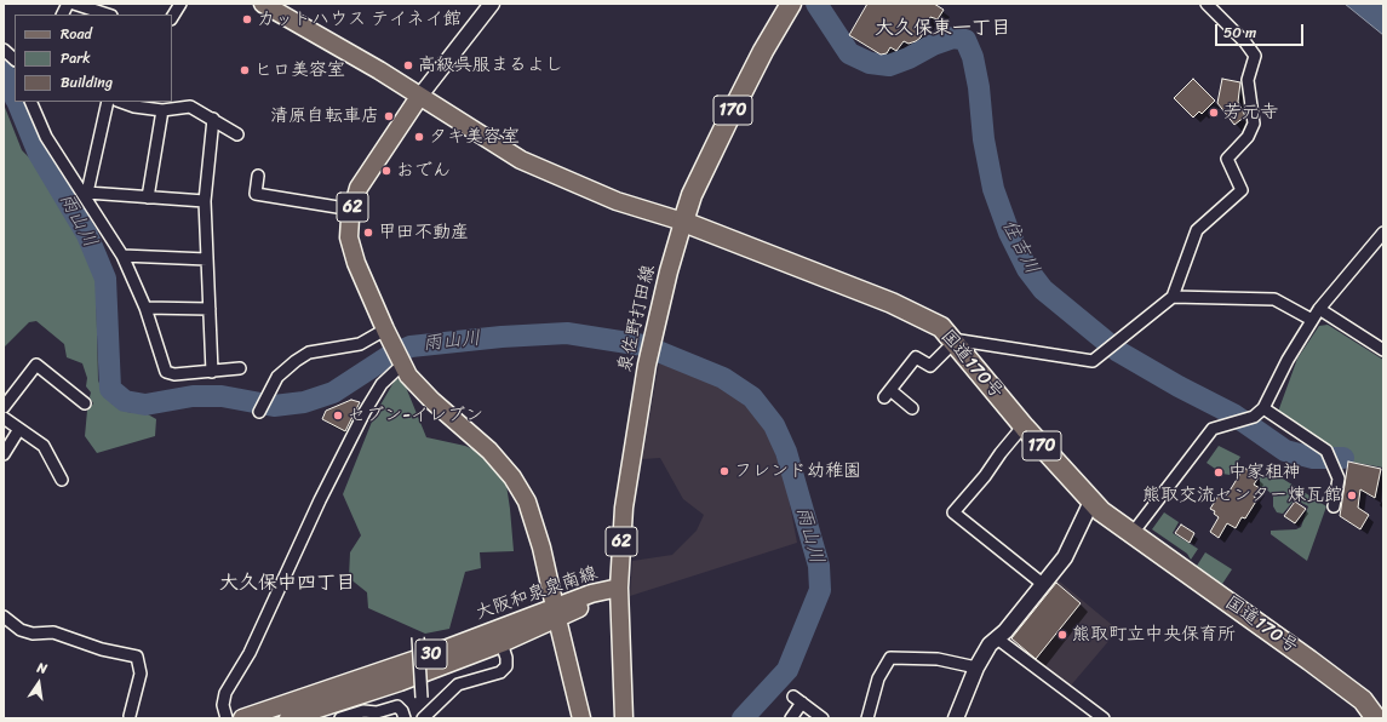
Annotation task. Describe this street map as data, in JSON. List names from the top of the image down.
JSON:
{
  "streets": {
    "highway": ["170", "国道170号"],
    "main road": [
      "62",
      "泉佐野打田線",
      "大阪和泉泉南線",
      "30"
    ]
  },
  "crossings": [
    ["170", "泉佐野打田線"],
    ["170", "国道170号"],
    ["62", "大阪和泉泉南線"],
    ["泉佐野打田線", "国道170号"],
    ["泉佐野打田線", "大阪和泉泉南線"]
  ],
  "districts": ["大久保東一丁目", "大久保中四丁目"],
  "water": ["雨山川", "住吉川"],
  "places": [
    "カットハウス テイネイ館",
    "高級呉服まるよし",
    "ヒロ美容室",
    "芳元寺",
    "清原自転車店",
    "タキ美容室",
    "おでん",
    "甲田不動産",
    "セブン-イレブン",
    "フレンド幼稚園",
    "中家租神",
    "熊取交流センター煉瓦館",
    "熊取町立中央保育所"
  ],
  "legend": ["Road", "Park", "Building"],
  "scale_bar": "50 m",
  "north": "top"
}
